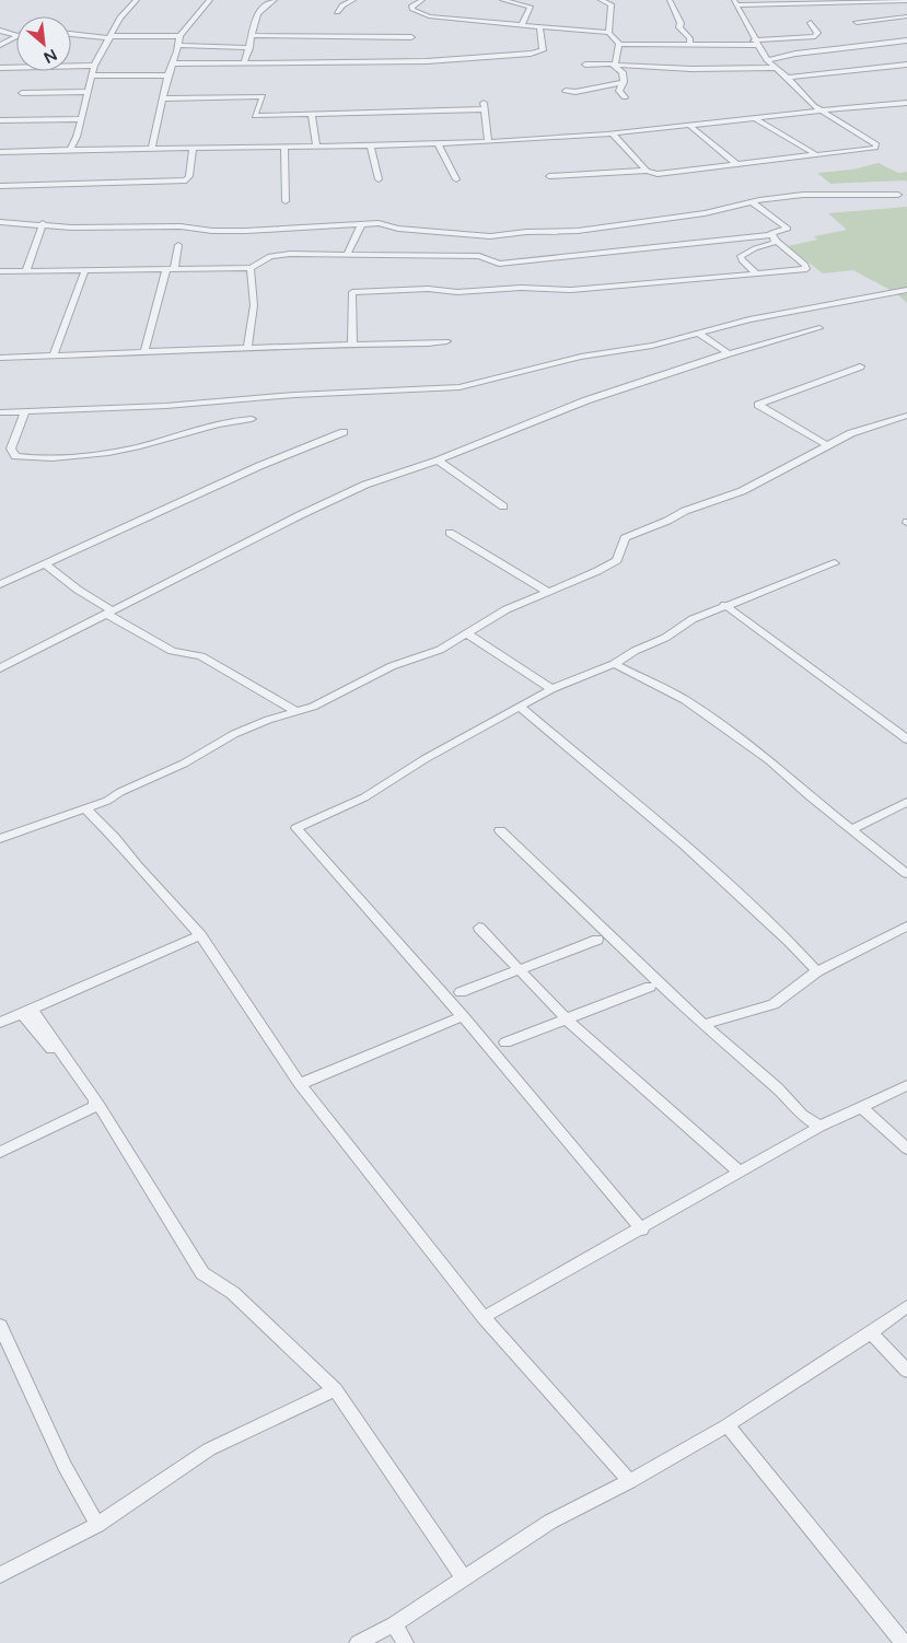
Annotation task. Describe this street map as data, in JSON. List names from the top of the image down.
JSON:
{
  "north": "bottom right"
}
